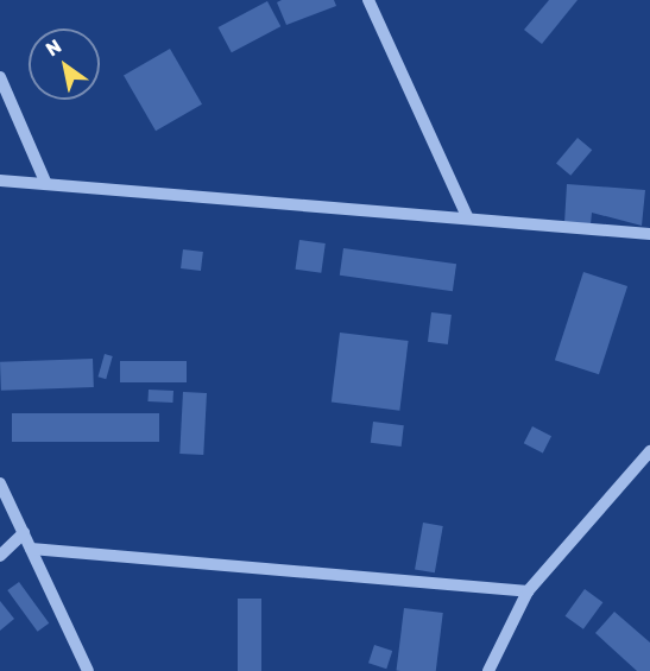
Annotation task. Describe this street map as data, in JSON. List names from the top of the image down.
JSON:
{
  "north": "top left"
}
